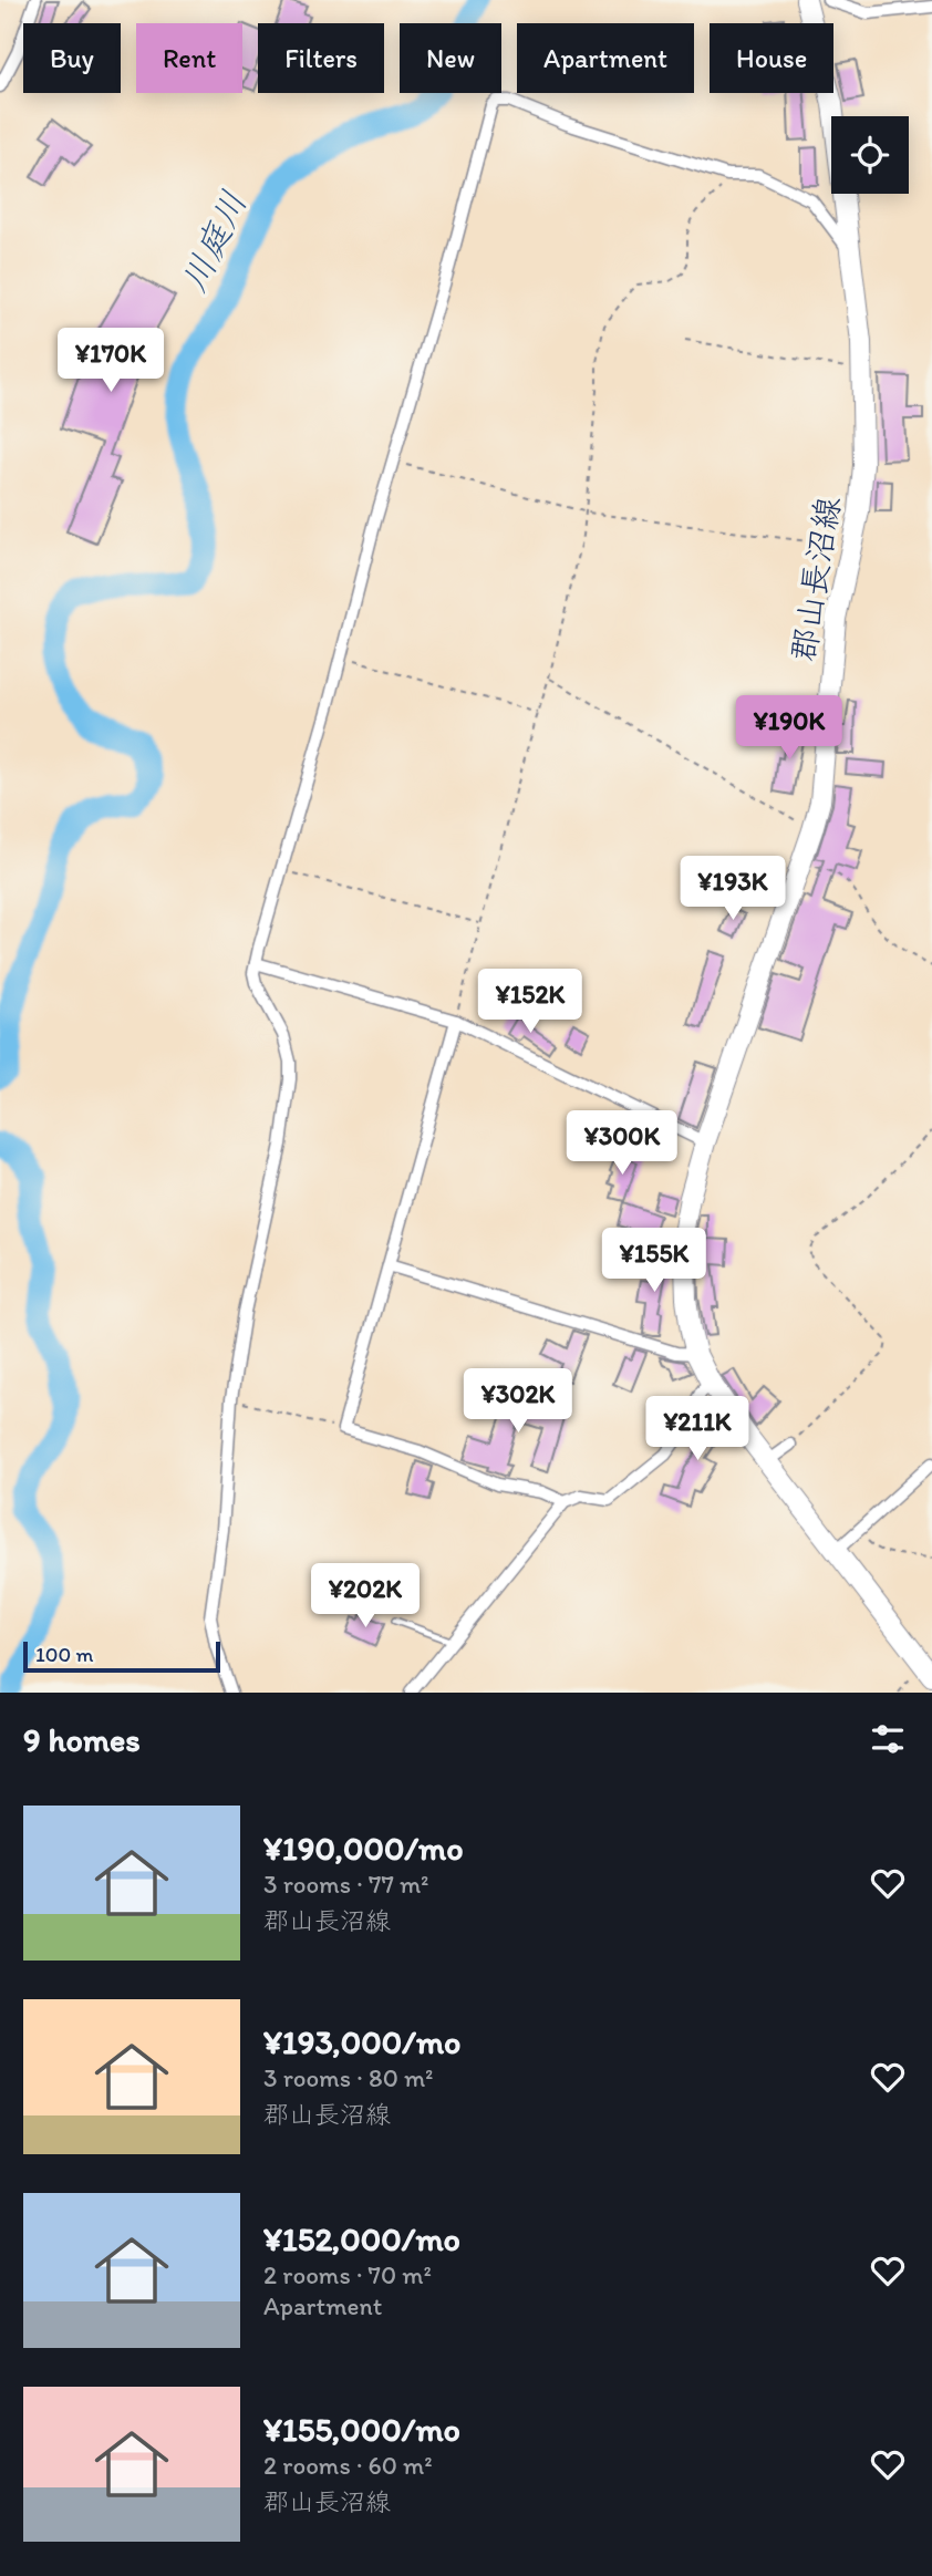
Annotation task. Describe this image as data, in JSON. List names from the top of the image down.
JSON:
{
  "streets": {
    "main road": ["郡山長沼線"]
  },
  "water": ["川庭川"],
  "scale_bar": "100 m",
  "page": {
    "chip": [
      "Buy",
      "Rent",
      "Filters",
      "New",
      "Apartment",
      "House"
    ],
    "price": [
      "¥170K",
      "¥190K",
      "¥193K",
      "¥152K",
      "¥300K",
      "¥155K",
      "¥302K",
      "¥211K",
      "¥202K"
    ],
    "scale": "100 m",
    "heading": "9 homes",
    "list": [
      {
        "name": "¥190,000/mo",
        "note": "3 rooms · 77 m² · 郡山長沼線"
      },
      {
        "name": "¥193,000/mo",
        "note": "3 rooms · 80 m² · 郡山長沼線"
      },
      {
        "name": "¥152,000/mo",
        "note": "2 rooms · 70 m² · Apartment"
      },
      {
        "name": "¥155,000/mo",
        "note": "2 rooms · 60 m² · 郡山長沼線"
      }
    ]
  }
}
